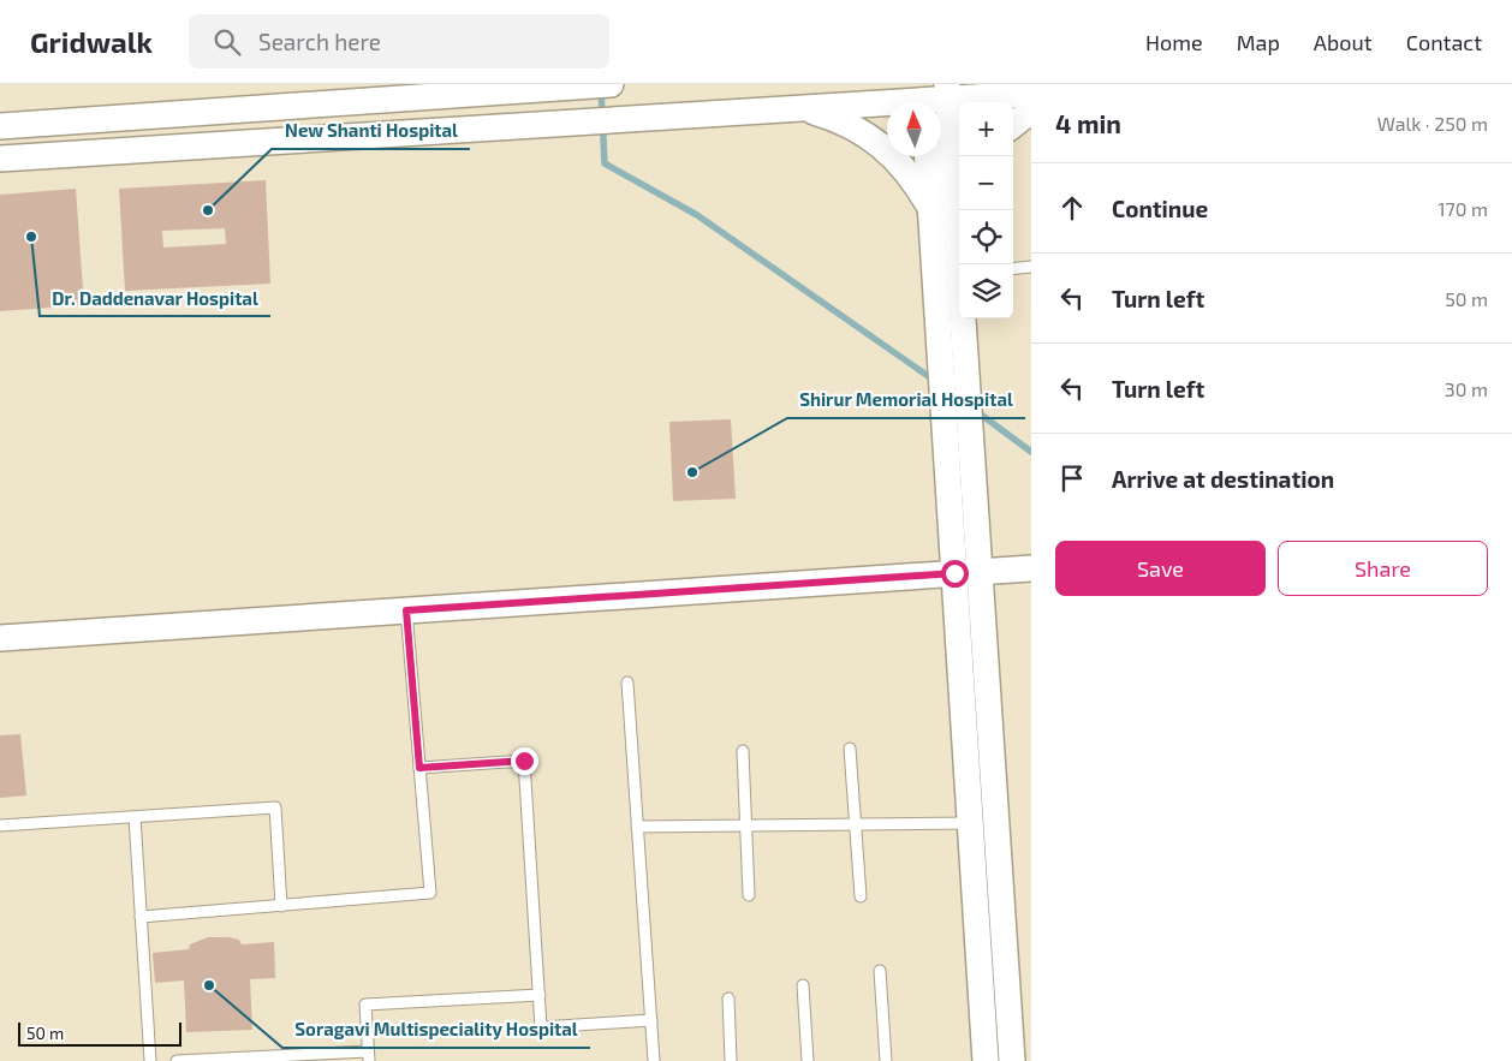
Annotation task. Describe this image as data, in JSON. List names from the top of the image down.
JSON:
{
  "places": [
    "New Shanti Hospital",
    "Dr. Daddenavar Hospital",
    "Shirur Memorial Hospital",
    "Soragavi Multispeciality Hospital"
  ],
  "scale_bar": "50 m",
  "north": "top",
  "page": {
    "header": "Gridwalk",
    "search": "Search here",
    "nav": [
      "Home",
      "Map",
      "About",
      "Contact"
    ],
    "heading": ["4 min", "Walk · 250 m"],
    "map_buttons": ["+", "−"],
    "list": [
      ["Continue", "170 m"],
      ["Turn left", "50 m"],
      ["Turn left", "30 m"],
      "Arrive at destination"
    ],
    "buttons": ["Save", "Share"],
    "scale": "50 m"
  }
}
